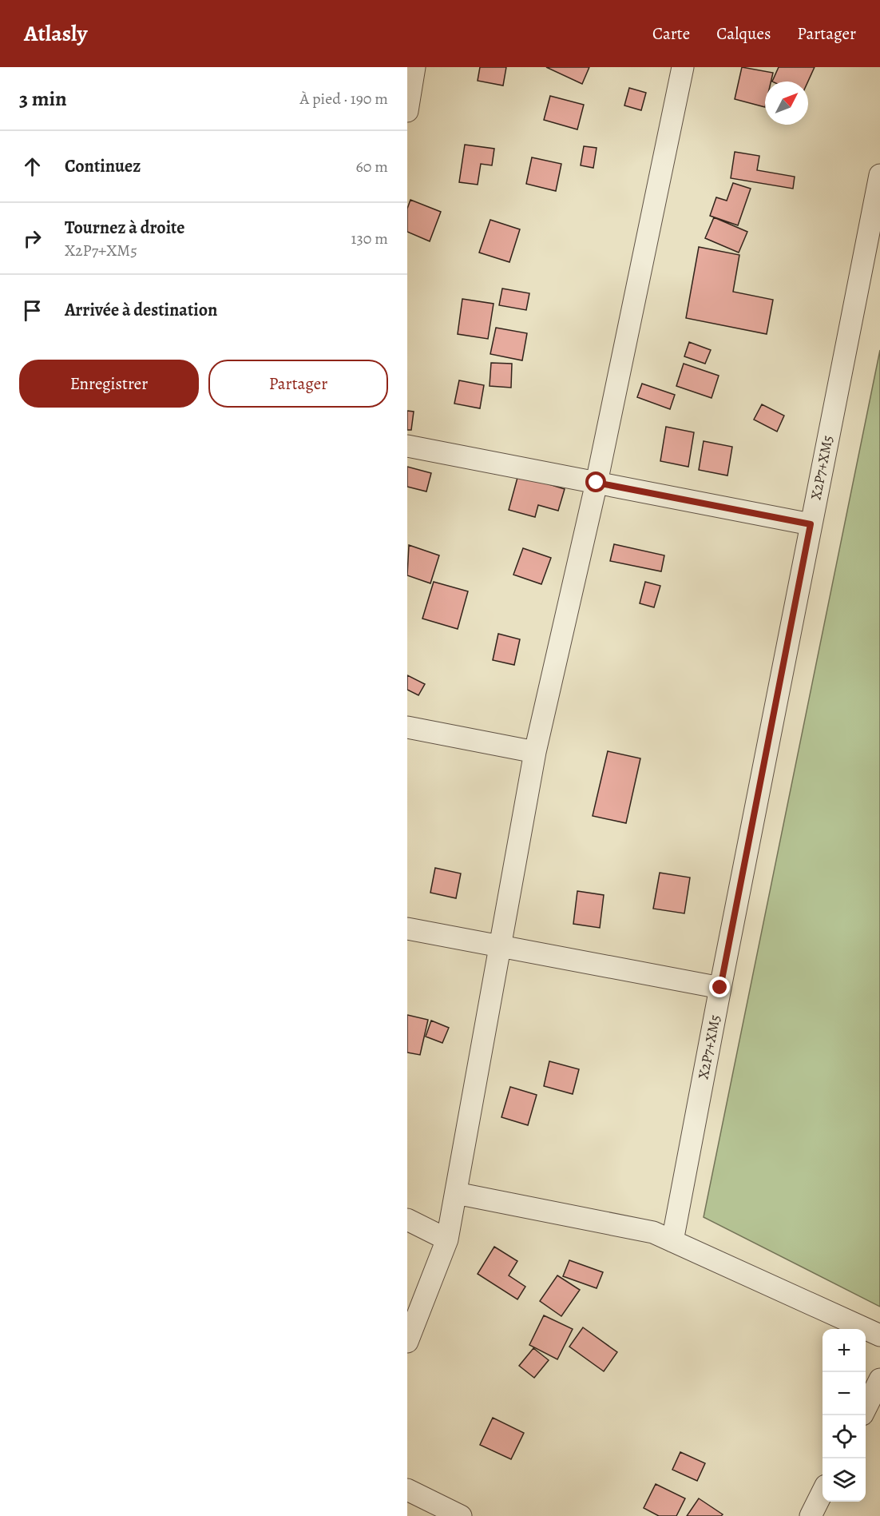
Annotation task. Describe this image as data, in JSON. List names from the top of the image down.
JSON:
{
  "streets": {
    "street": ["X2P7+XM5"]
  },
  "north": "top right",
  "page": {
    "header": "Atlasly",
    "nav": ["Carte", "Calques", "Partager"],
    "heading": ["3 min", "À pied · 190 m"],
    "list": [
      ["Continuez", "60 m"],
      ["Tournez à droite", "X2P7+XM5", "130 m"],
      "Arrivée à destination"
    ],
    "buttons": ["Enregistrer", "Partager"],
    "map_buttons": ["+", "−"]
  }
}
